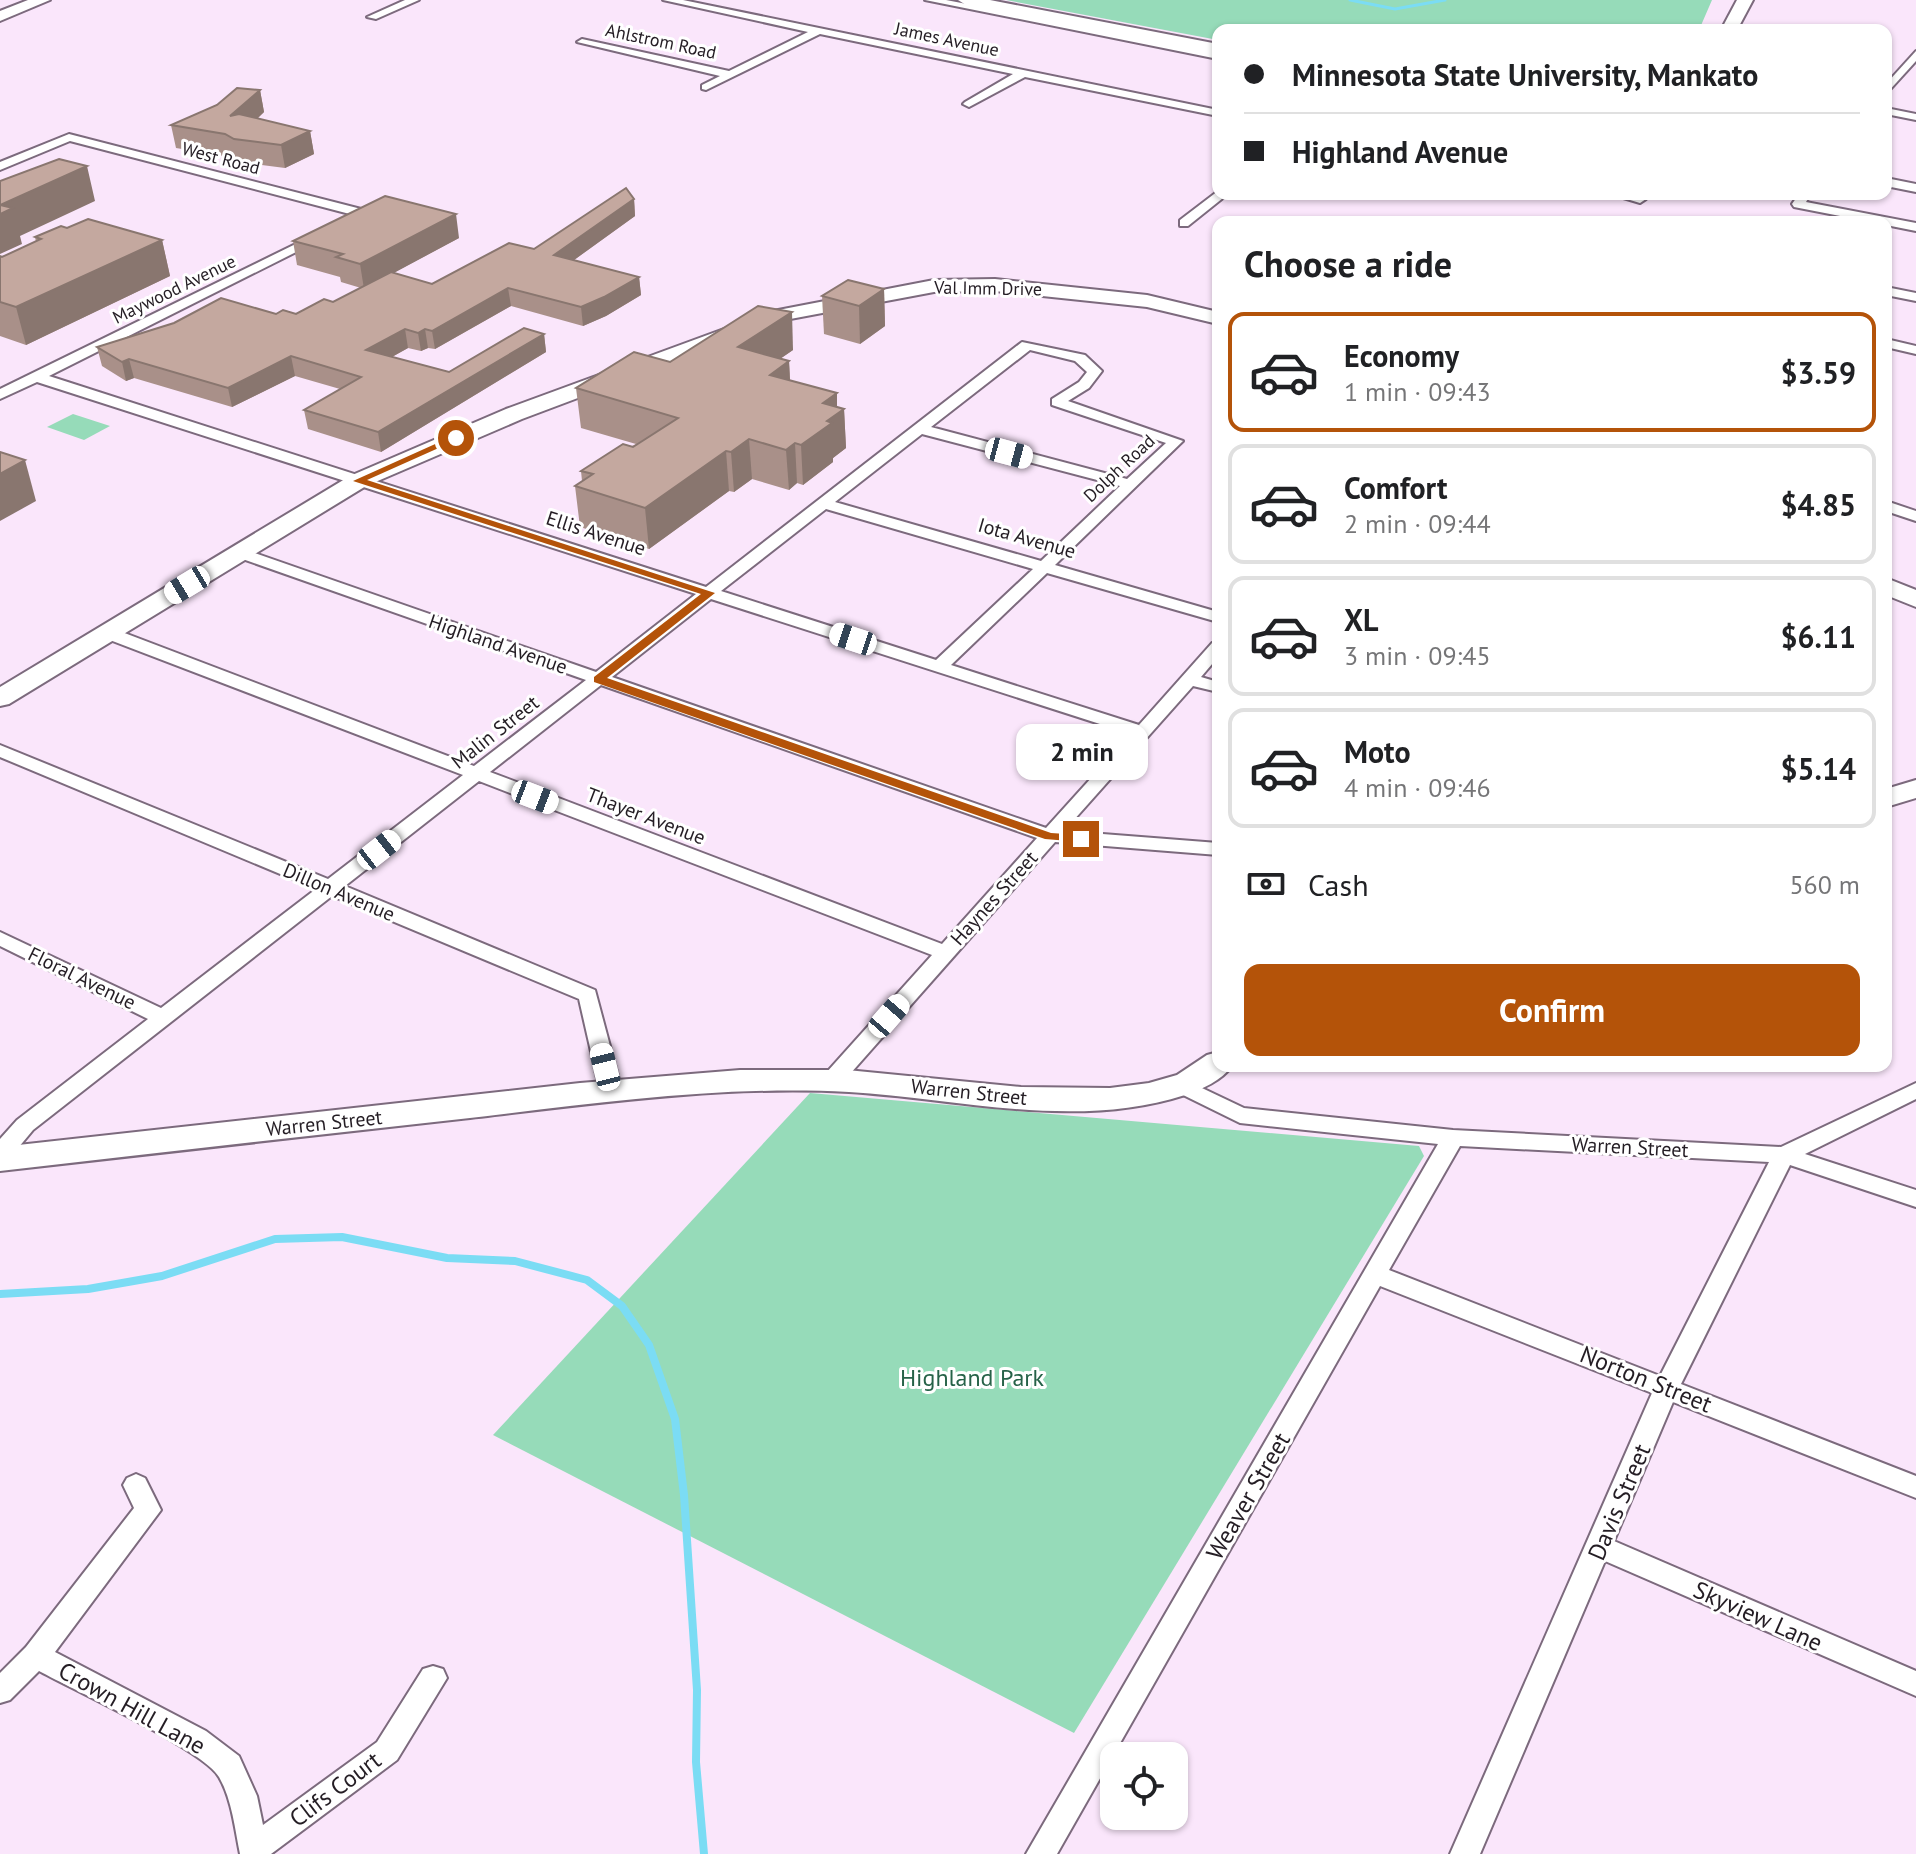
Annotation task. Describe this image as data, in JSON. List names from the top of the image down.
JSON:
{
  "streets": {
    "street": [
      "James Avenue",
      "Ahlstrom Road",
      "West Road",
      "Val Imm Drive",
      "Maywood Avenue",
      "Dolph Road",
      "Ellis Avenue",
      "Iota Avenue",
      "Highland Avenue",
      "Malin Street",
      "Thayer Avenue",
      "Dillon Avenue",
      "Haynes Street",
      "Floral Avenue",
      "Warren Street",
      "Norton Street",
      "Weaver Street",
      "Davis Street",
      "Skyview Lane",
      "Crown Hill Lane",
      "Clifs Court"
    ]
  },
  "crossings": [
    ["West Road", "Maywood Avenue"],
    ["Val Imm Drive", "Ellis Avenue"],
    ["Val Imm Drive", "Highland Avenue"],
    ["Val Imm Drive", "Thayer Avenue"],
    ["Maywood Avenue", "Ellis Avenue"],
    ["Dolph Road", "Ellis Avenue"],
    ["Dolph Road", "Iota Avenue"],
    ["Dolph Road", "Malin Street"],
    ["Ellis Avenue", "Malin Street"],
    ["Ellis Avenue", "Haynes Street"],
    ["Iota Avenue", "Malin Street"],
    ["Highland Avenue", "Malin Street"],
    ["Highland Avenue", "Haynes Street"],
    ["Malin Street", "Thayer Avenue"],
    ["Malin Street", "Dillon Avenue"],
    ["Malin Street", "Floral Avenue"],
    ["Malin Street", "Warren Street"],
    ["Thayer Avenue", "Haynes Street"],
    ["Dillon Avenue", "Warren Street"],
    ["Haynes Street", "Warren Street"],
    ["Warren Street", "Weaver Street"],
    ["Warren Street", "Davis Street"],
    ["Norton Street", "Weaver Street"],
    ["Norton Street", "Davis Street"],
    ["Davis Street", "Skyview Lane"],
    ["Crown Hill Lane", "Clifs Court"]
  ],
  "parks": ["Highland Park"],
  "page": {
    "banner": ["Minnesota State University, Mankato", "Highland Avenue"],
    "heading": "Choose a ride",
    "list": [
      {
        "name": "Economy",
        "note": "1 min · 09:43",
        "value": "$3.59"
      },
      {
        "name": "Comfort",
        "note": "2 min · 09:44",
        "value": "$4.85"
      },
      {
        "name": "XL",
        "note": "3 min · 09:45",
        "value": "$6.11"
      },
      {
        "name": "Moto",
        "note": "4 min · 09:46",
        "value": "$5.14"
      }
    ],
    "bubble": "2 min",
    "pay": ["Cash", "560 m"],
    "buttons": "Confirm"
  }
}
